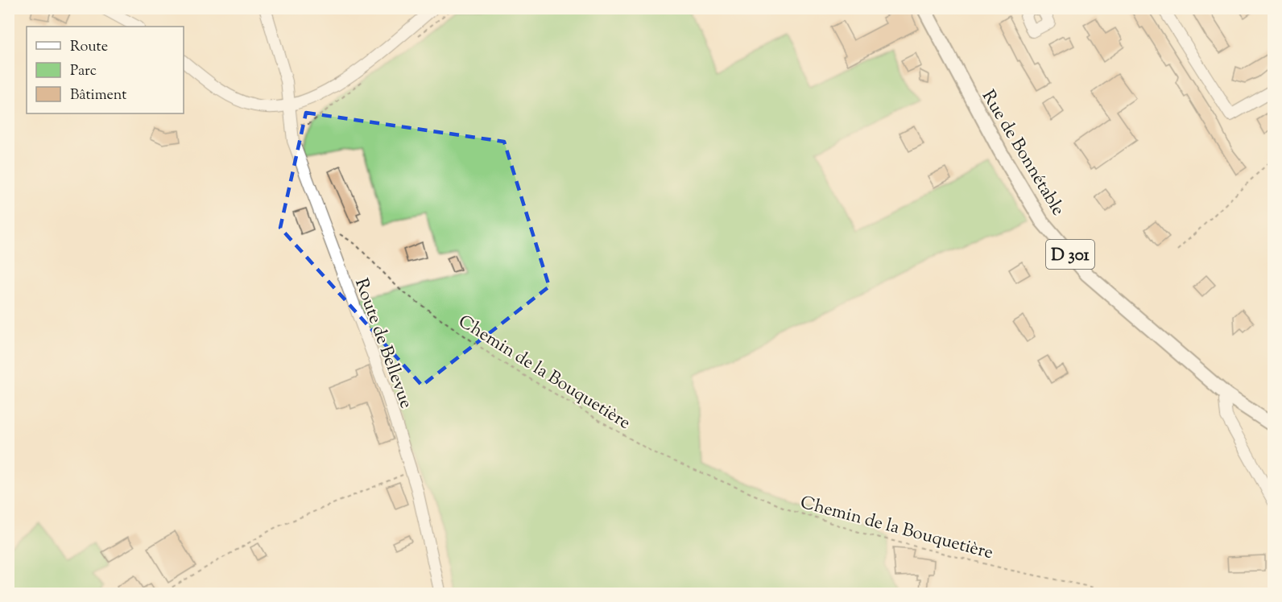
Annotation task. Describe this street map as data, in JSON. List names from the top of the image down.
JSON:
{
  "streets": {
    "main road": ["Rue de Bonnétable", "D 301"],
    "street": ["Route de Bellevue"],
    "path": ["Chemin de la Bouquetière"]
  },
  "crossings": [
    ["Route de Bellevue", "Chemin de la Bouquetière"]
  ],
  "legend": ["Route", "Parc", "Bâtiment"]
}
